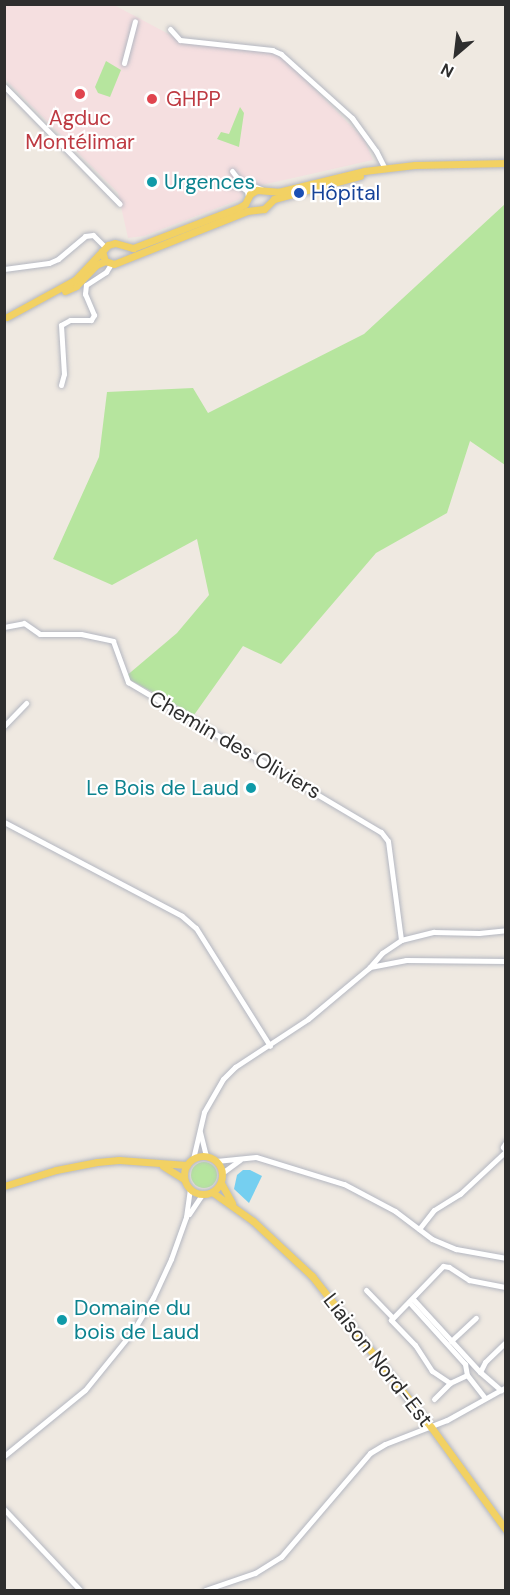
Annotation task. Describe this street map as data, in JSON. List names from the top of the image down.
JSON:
{
  "streets": {
    "main road": ["Liaison Nord-Est"],
    "street": ["Chemin des Oliviers"]
  },
  "places": [
    "Agduc Montélimar",
    "GHPP",
    "Urgences",
    "Hôpital",
    "Le Bois de Laud",
    "Domaine du bois de Laud"
  ],
  "north": "bottom left"
}
